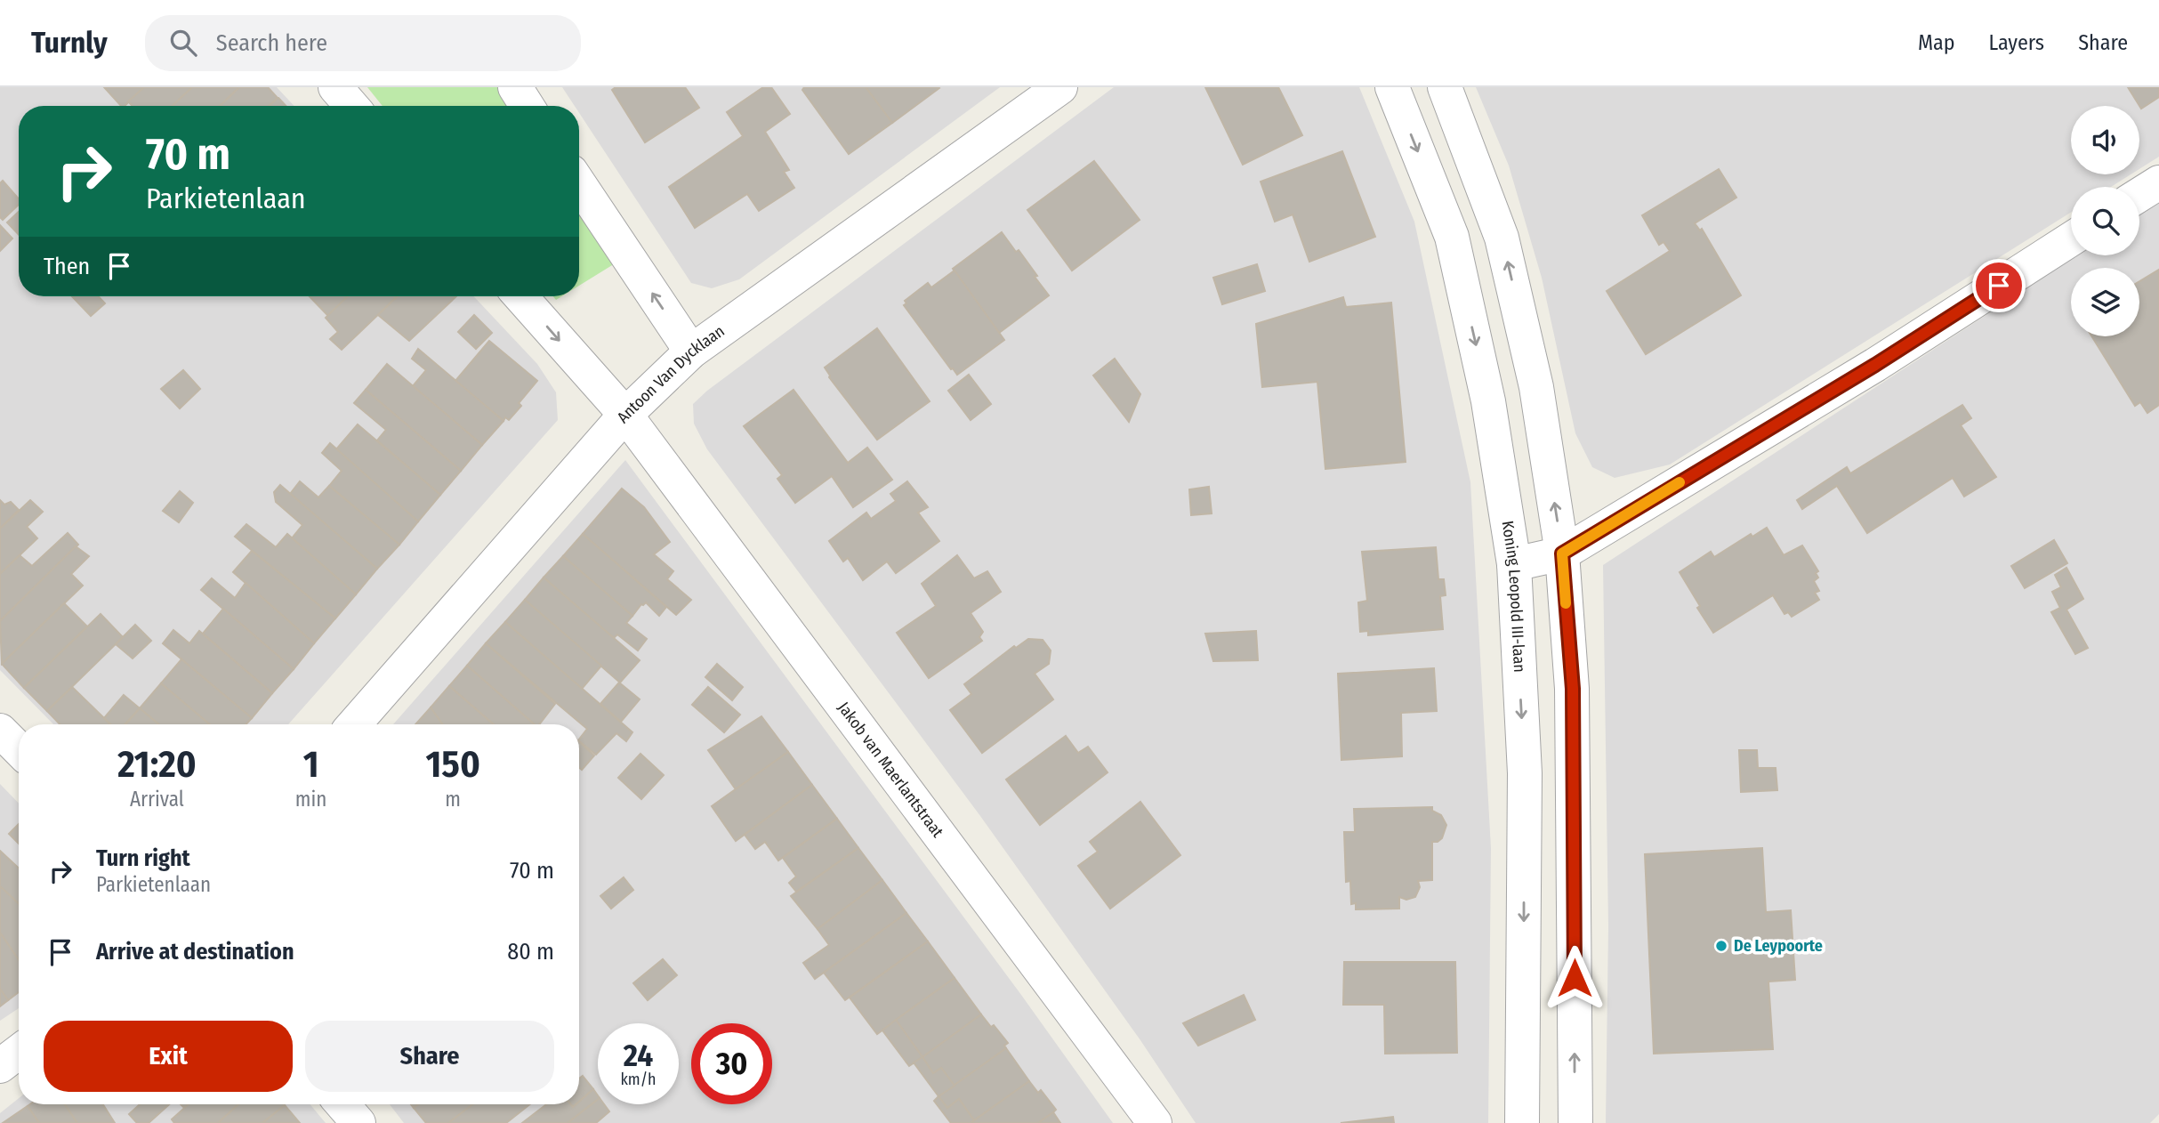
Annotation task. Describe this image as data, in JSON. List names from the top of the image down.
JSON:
{
  "streets": {
    "street": ["Antoon Van Dycklaan", "Koning Leopold III-laan", "Jakob van Maerlantstraat"]
  },
  "crossings": [
    ["Antoon Van Dycklaan", "Jakob van Maerlantstraat"]
  ],
  "places": ["De Leypoorte"],
  "page": {
    "header": "Turnly",
    "search": "Search here",
    "nav": ["Map", "Layers", "Share"],
    "turn": ["70 m", "Parkietenlaan"],
    "then": "Then",
    "eta": [
      "21:20",
      "Arrival",
      "1",
      "min",
      "150",
      "m"
    ],
    "list": [
      {
        "name": "Turn right",
        "note": "Parkietenlaan",
        "value": "70 m"
      },
      {
        "name": "Arrive at destination",
        "value": "80 m"
      }
    ],
    "buttons": ["Exit", "Share"],
    "speed": "24 km/h",
    "limit": "30"
  }
}
